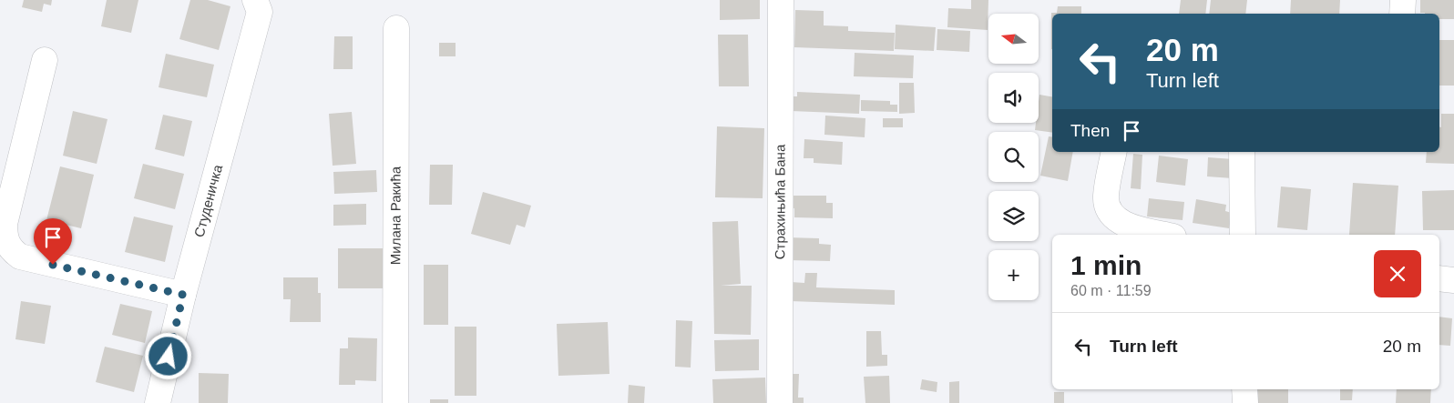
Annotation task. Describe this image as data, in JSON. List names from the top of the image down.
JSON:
{
  "streets": {
    "street": ["Студеничка", "Страхињића Бана", "Милана Ракића"]
  },
  "north": "left",
  "page": {
    "map_buttons": "+",
    "turn": ["20 m", "Turn left"],
    "then": "Then",
    "heading": ["1 min", "60 m · 11:59"],
    "list": [
      {
        "name": "Turn left",
        "value": "20 m"
      }
    ]
  }
}
